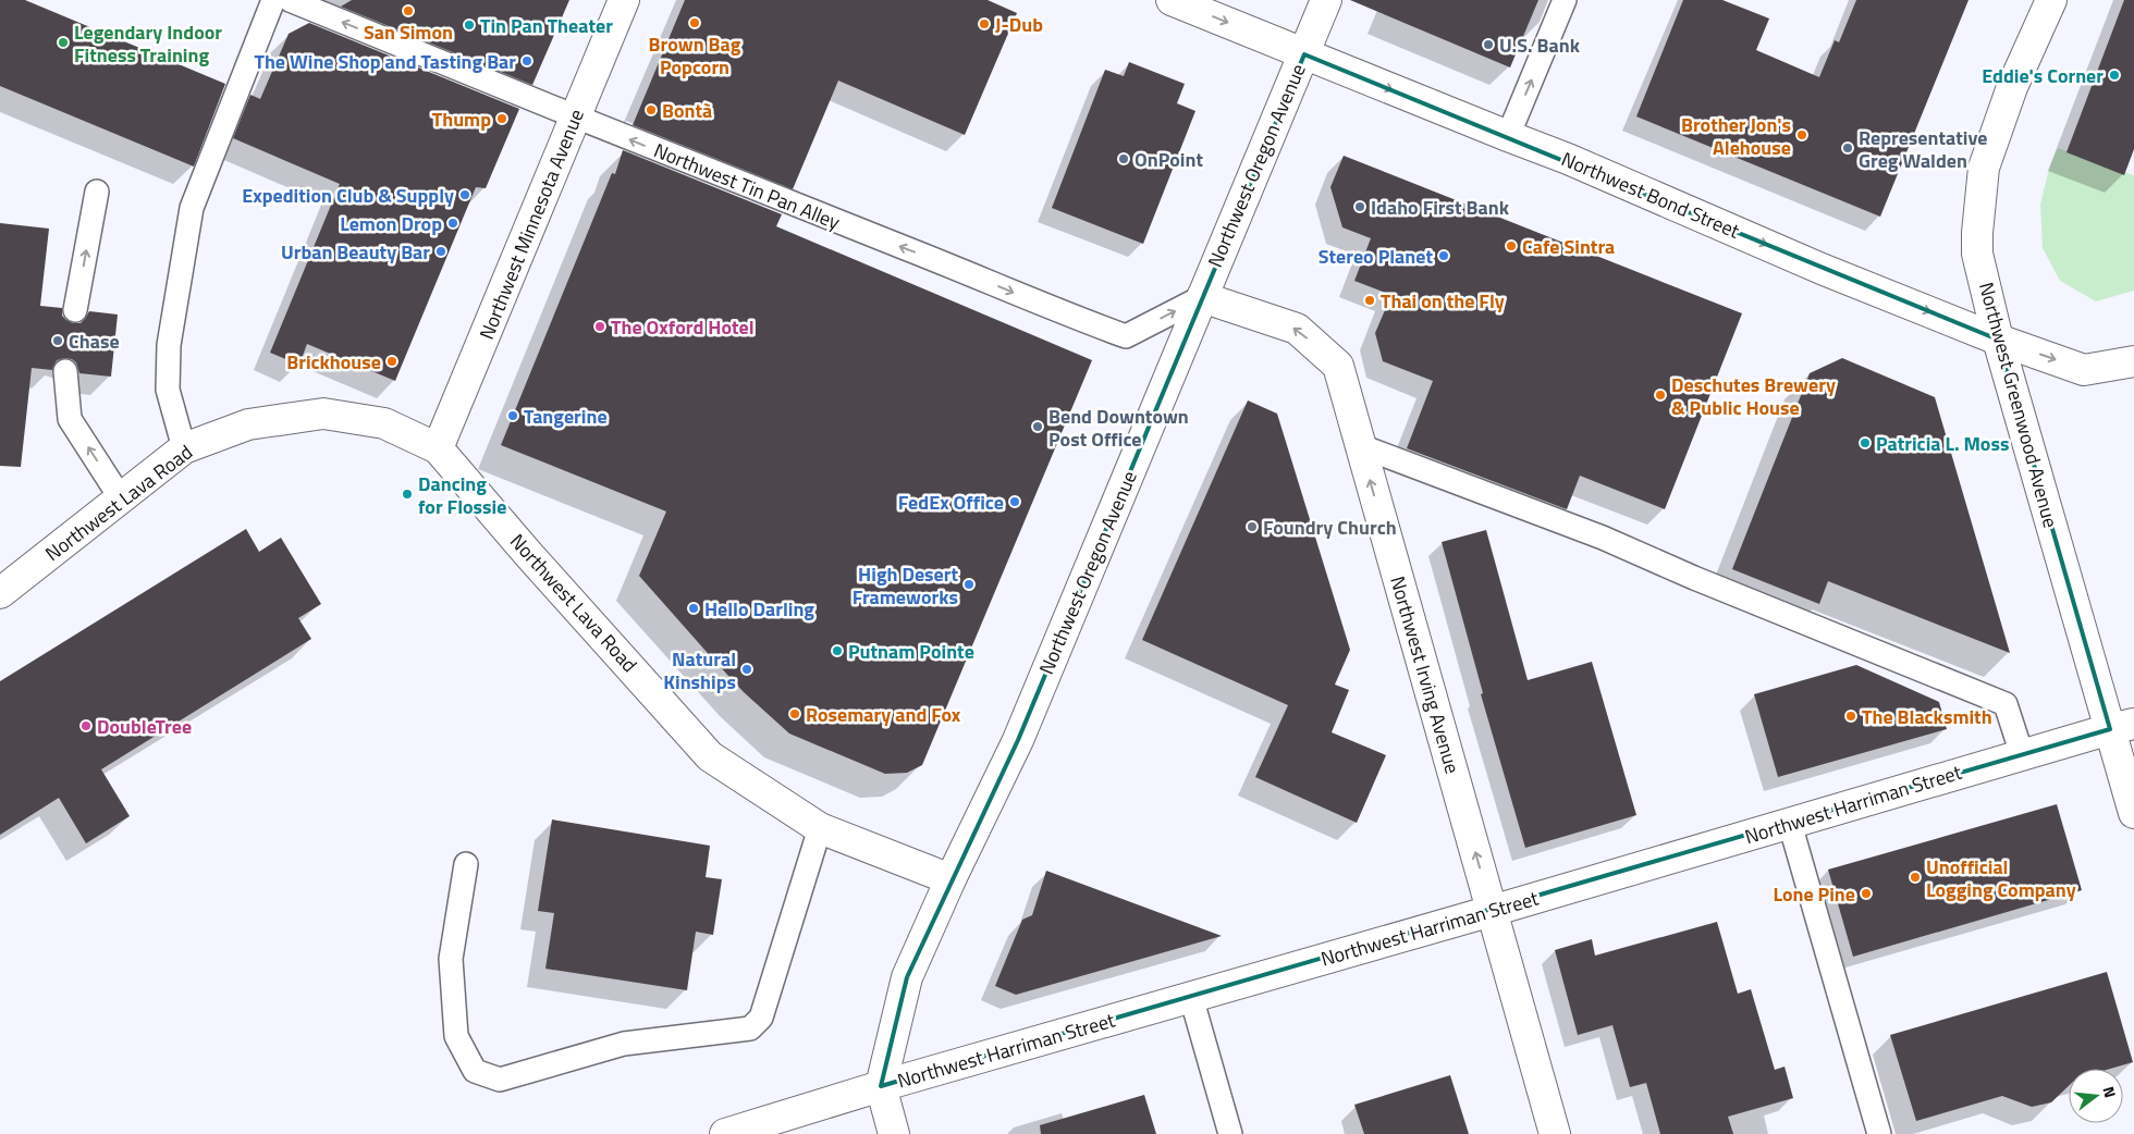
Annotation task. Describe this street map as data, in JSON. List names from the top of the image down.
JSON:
{
  "streets": {
    "street": [
      "Northwest Oregon Avenue",
      "Northwest Bond Street",
      "Northwest Minnesota Avenue",
      "Northwest Greenwood Avenue",
      "Northwest Lava Road",
      "Northwest Irving Avenue",
      "Northwest Harriman Street"
    ],
    "lane": ["Northwest Tin Pan Alley"]
  },
  "crossings": [
    ["Northwest Oregon Avenue", "Northwest Tin Pan Alley"],
    ["Northwest Oregon Avenue", "Northwest Bond Street"],
    ["Northwest Oregon Avenue", "Northwest Lava Road"],
    ["Northwest Oregon Avenue", "Northwest Irving Avenue"],
    ["Northwest Oregon Avenue", "Northwest Harriman Street"],
    ["Northwest Tin Pan Alley", "Northwest Minnesota Avenue"],
    ["Northwest Tin Pan Alley", "Northwest Irving Avenue"],
    ["Northwest Bond Street", "Northwest Greenwood Avenue"],
    ["Northwest Minnesota Avenue", "Northwest Lava Road"],
    ["Northwest Greenwood Avenue", "Northwest Harriman Street"],
    ["Northwest Irving Avenue", "Northwest Harriman Street"]
  ],
  "one_way": ["Northwest Bond Street", "Northwest Irving Avenue"],
  "places": [
    "San Simon",
    "Brown Bag Popcorn",
    "J-Dub",
    "Tin Pan Theater",
    "Legendary Indoor Fitness Training",
    "U.S. Bank",
    "The Wine Shop and Tasting Bar",
    "Eddie's Corner",
    "Bontà",
    "Thump",
    "Brother Jon's Alehouse",
    "Representative Greg Walden",
    "OnPoint",
    "Expedition Club & Supply",
    "Idaho First Bank",
    "Lemon Drop",
    "Cafe Sintra",
    "Urban Beauty Bar",
    "Stereo Planet",
    "Thai on the Fly",
    "The Oxford Hotel",
    "Chase",
    "Brickhouse",
    "Deschutes Brewery & Public House",
    "Tangerine",
    "Bend Downtown Post Office",
    "Patricia L. Moss",
    "Dancing for Flossie",
    "FedEx Office",
    "Foundry Church",
    "High Desert Frameworks",
    "Hello Darling",
    "Putnam Pointe",
    "Natural Kinships",
    "Rosemary and Fox",
    "The Blacksmith",
    "DoubleTree",
    "Unofficial Logging Company",
    "Lone Pine"
  ],
  "north": "right"
}
